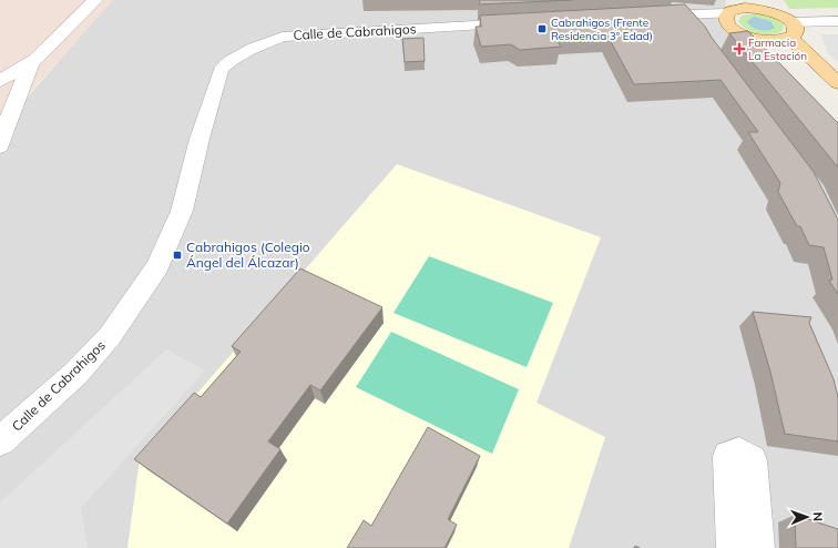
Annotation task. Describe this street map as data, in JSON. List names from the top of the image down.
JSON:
{
  "streets": {
    "street": ["Calle de Cabrahigos"]
  },
  "places": {
    "transit": ["Cabrahigos (Frente Residencia 3º Edad)", "Cabrahigos (Colegio Ángel del Álcazar)"],
    "health": ["Farmacia La Estación"]
  },
  "north": "right"
}
